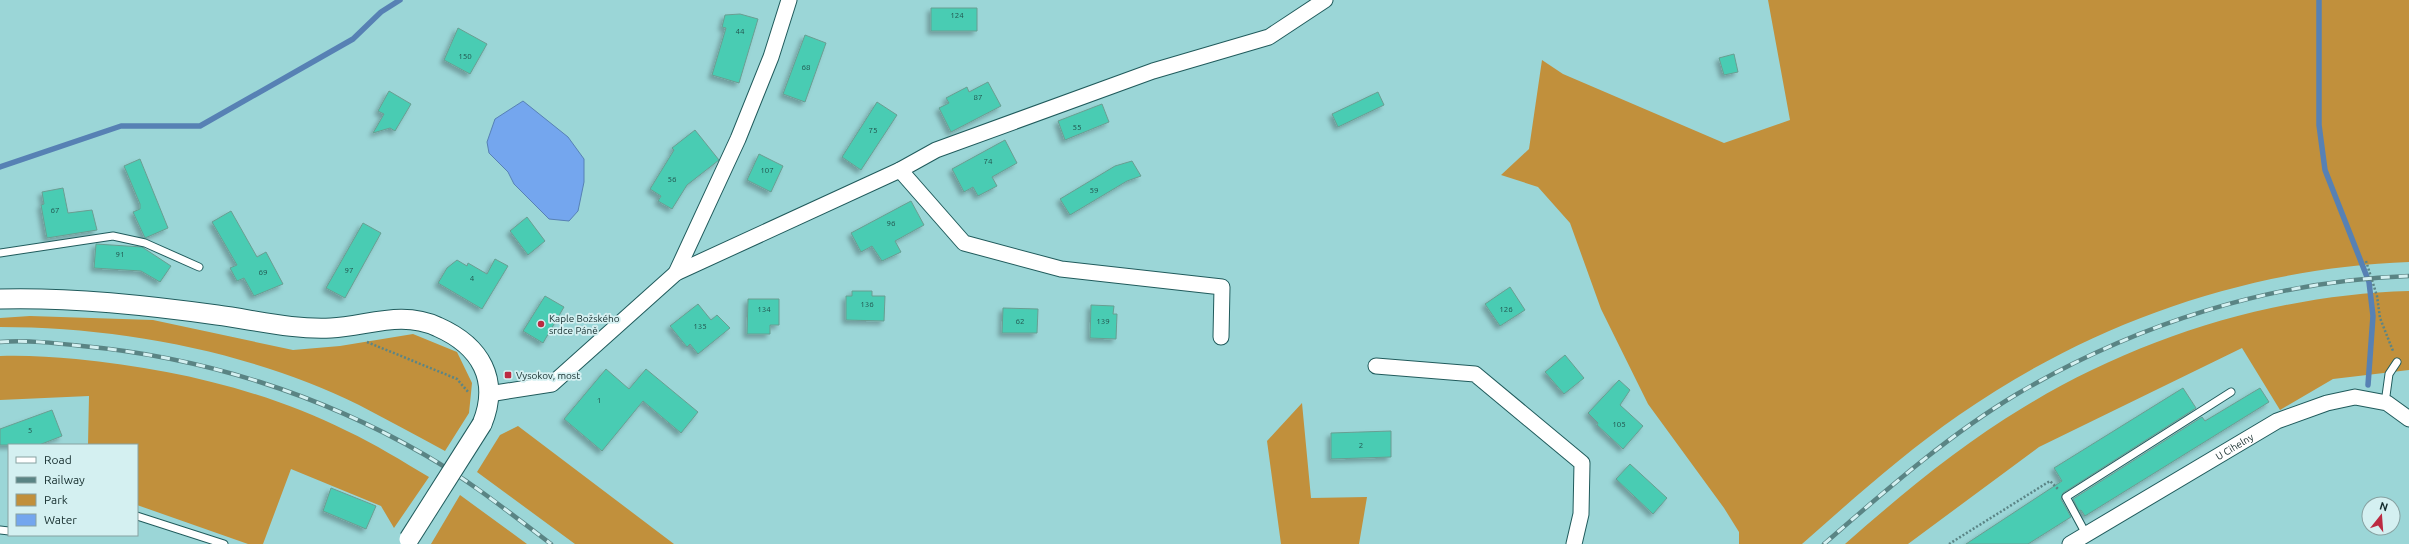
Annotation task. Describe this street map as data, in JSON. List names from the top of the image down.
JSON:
{
  "streets": {
    "street": ["U Cihelny"]
  },
  "places": {
    "other": ["Kaple Božského srdce Páně"],
    "transit": ["Vysokov, most"]
  },
  "house_numbers": [
    "124",
    "44",
    "150",
    "68",
    "87",
    "55",
    "75",
    "74",
    "107",
    "56",
    "59",
    "67",
    "96",
    "91",
    "97",
    "69",
    "4",
    "136",
    "134",
    "126",
    "62",
    "139",
    "135",
    "1",
    "105",
    "5",
    "2"
  ],
  "legend": [
    "Road",
    "Railway",
    "Park",
    "Water"
  ],
  "north": "top"
}
